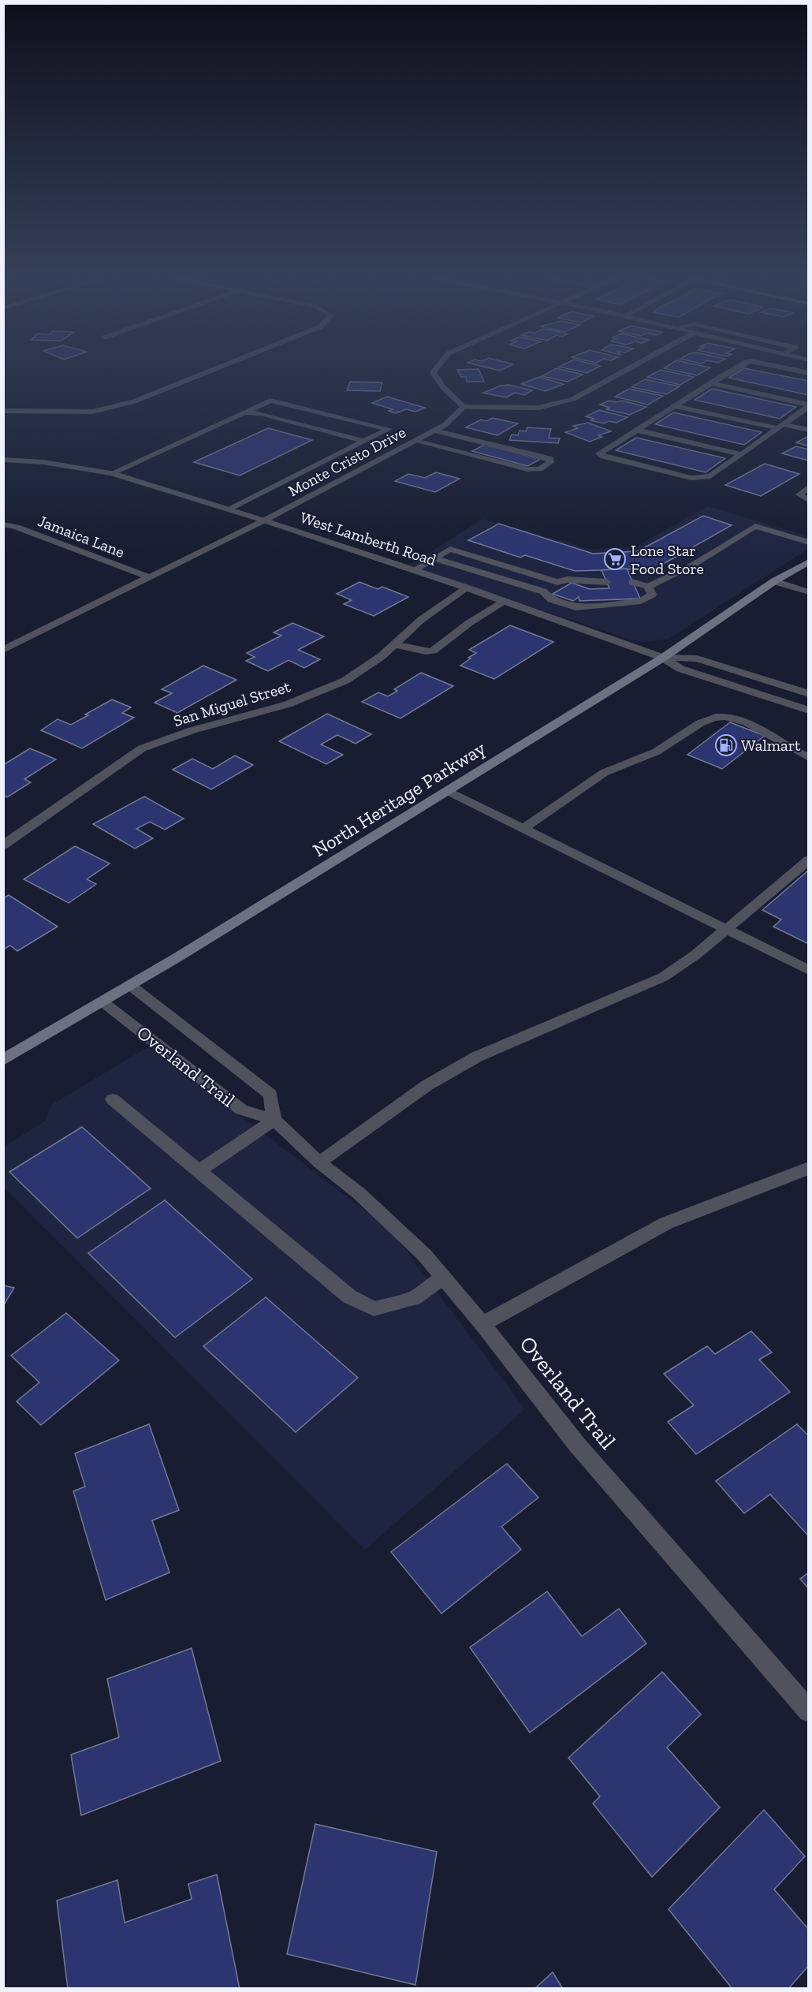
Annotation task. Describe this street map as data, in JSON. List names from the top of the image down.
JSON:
{
  "streets": {
    "main road": ["North Heritage Parkway"],
    "street": [
      "Monte Cristo Drive",
      "Jamaica Lane",
      "West Lamberth Road",
      "San Miguel Street",
      "Overland Trail"
    ]
  },
  "crossings": [
    ["Monte Cristo Drive", "Jamaica Lane"],
    ["Monte Cristo Drive", "West Lamberth Road"],
    ["West Lamberth Road", "San Miguel Street"],
    ["West Lamberth Road", "North Heritage Parkway"],
    ["North Heritage Parkway", "Overland Trail"]
  ],
  "places": {
    "supermarket": ["Lone Star Food Store"],
    "fuel station": ["Walmart"]
  }
}
